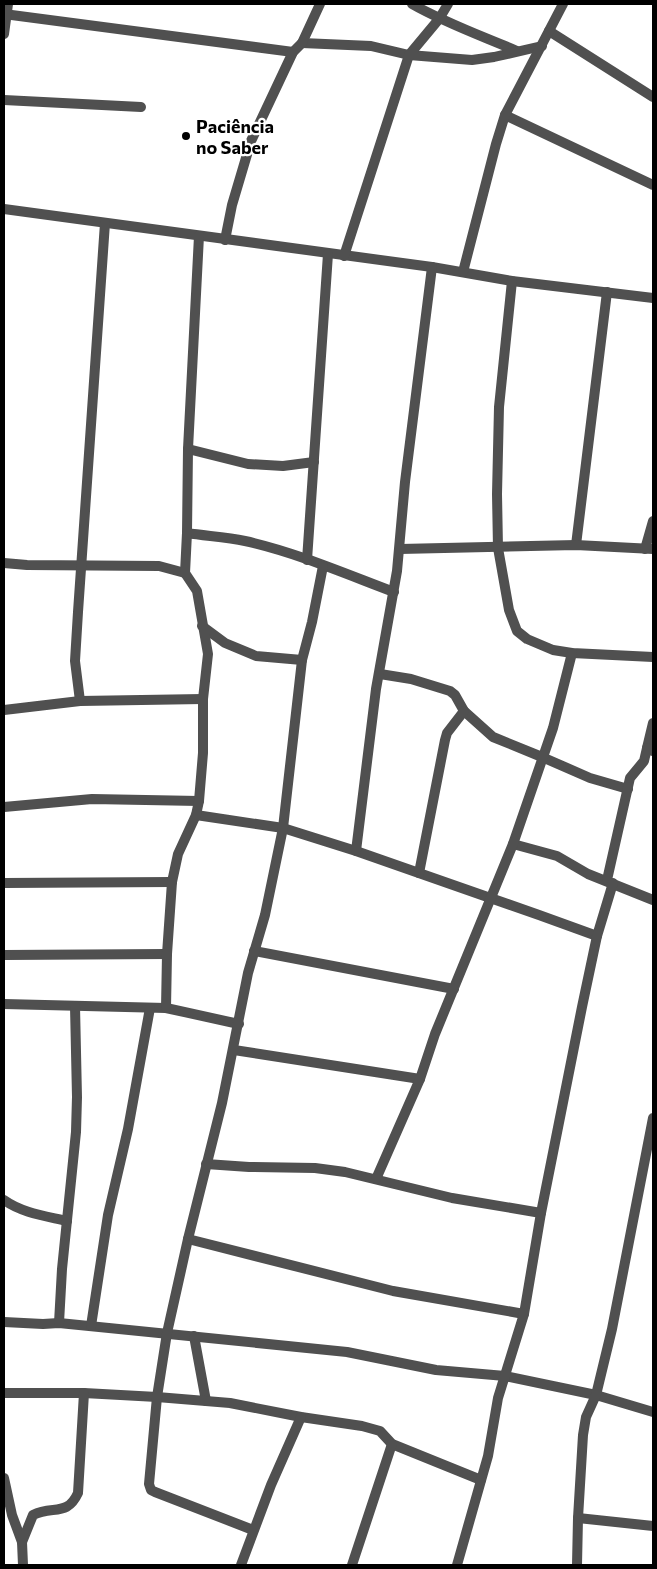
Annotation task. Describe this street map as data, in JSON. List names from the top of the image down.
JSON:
{
  "places": ["Paciência no Saber"]
}
